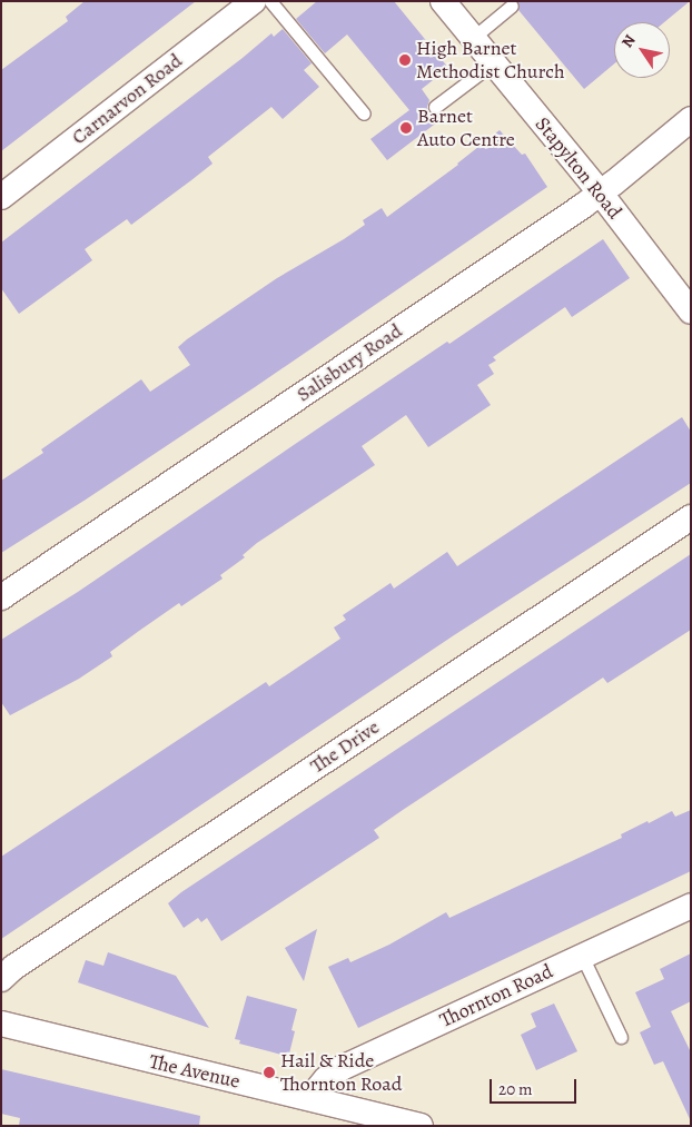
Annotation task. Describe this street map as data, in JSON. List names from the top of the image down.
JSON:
{
  "streets": {
    "street": [
      "Carnarvon Road",
      "Stapylton Road",
      "Salisbury Road",
      "The Drive",
      "Thornton Road",
      "The Avenue"
    ]
  },
  "crossings": [
    ["Stapylton Road", "Salisbury Road"],
    ["Thornton Road", "The Avenue"]
  ],
  "places": ["High Barnet Methodist Church", "Barnet Auto Centre", "Hail & Ride Thornton Road"],
  "scale_bar": "20 m",
  "north": "top left"
}
